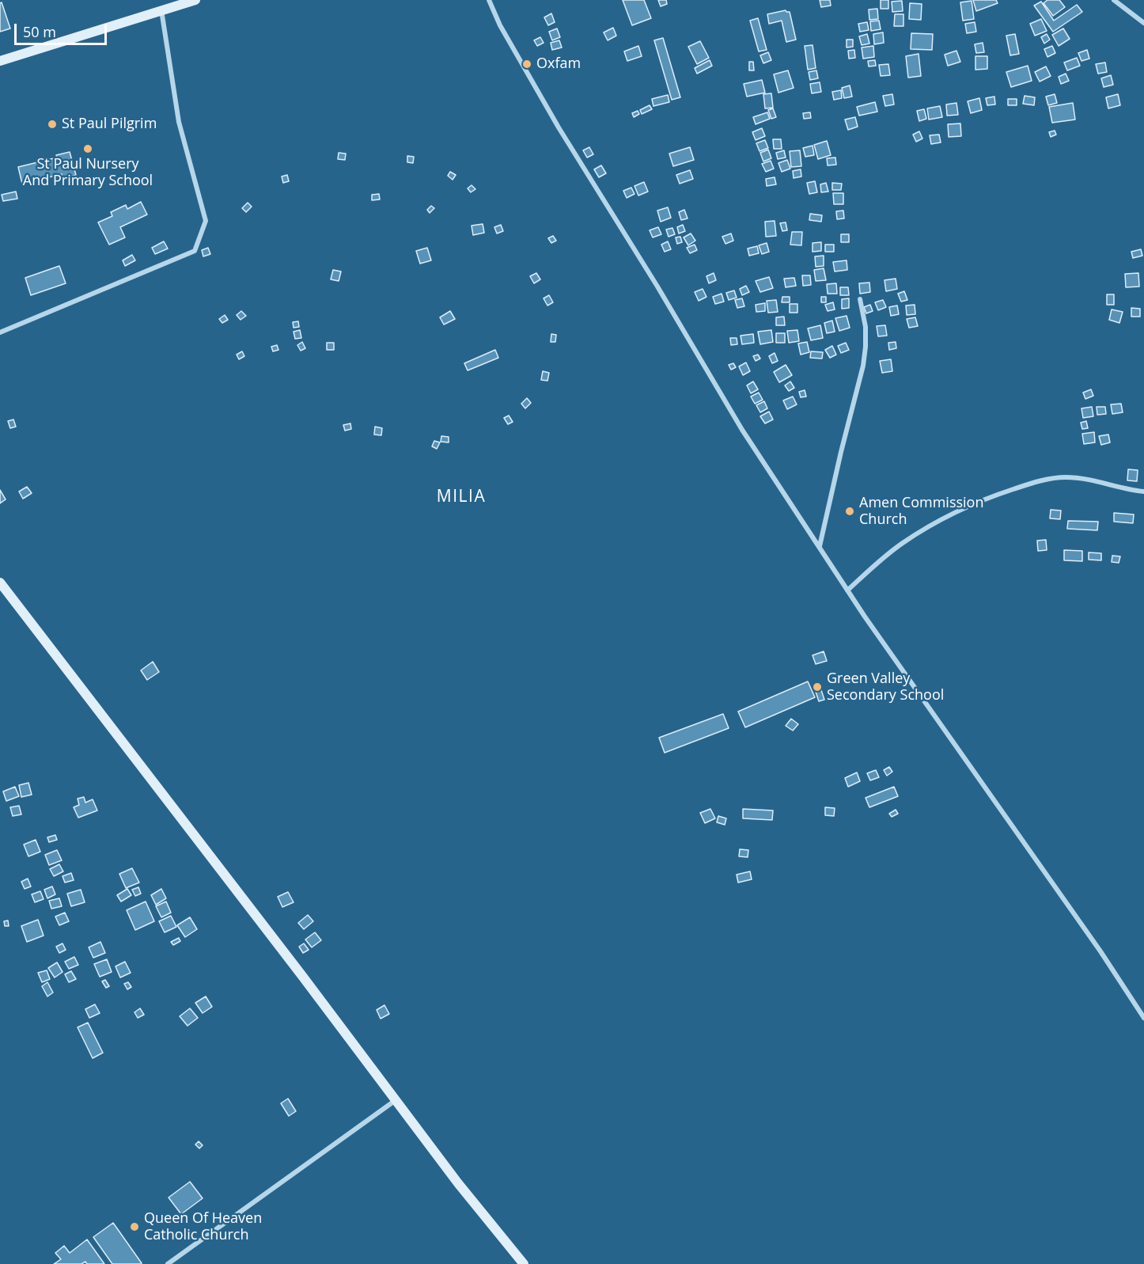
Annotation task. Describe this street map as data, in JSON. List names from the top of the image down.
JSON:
{
  "districts": ["MILIA"],
  "places": [
    "Oxfam",
    "St Paul Pilgrim",
    "St Paul Nursery And Primary School",
    "Amen Commission Church",
    "Green Valley Secondary School",
    "Queen Of Heaven Catholic Church"
  ],
  "scale_bar": "50 m"
}
